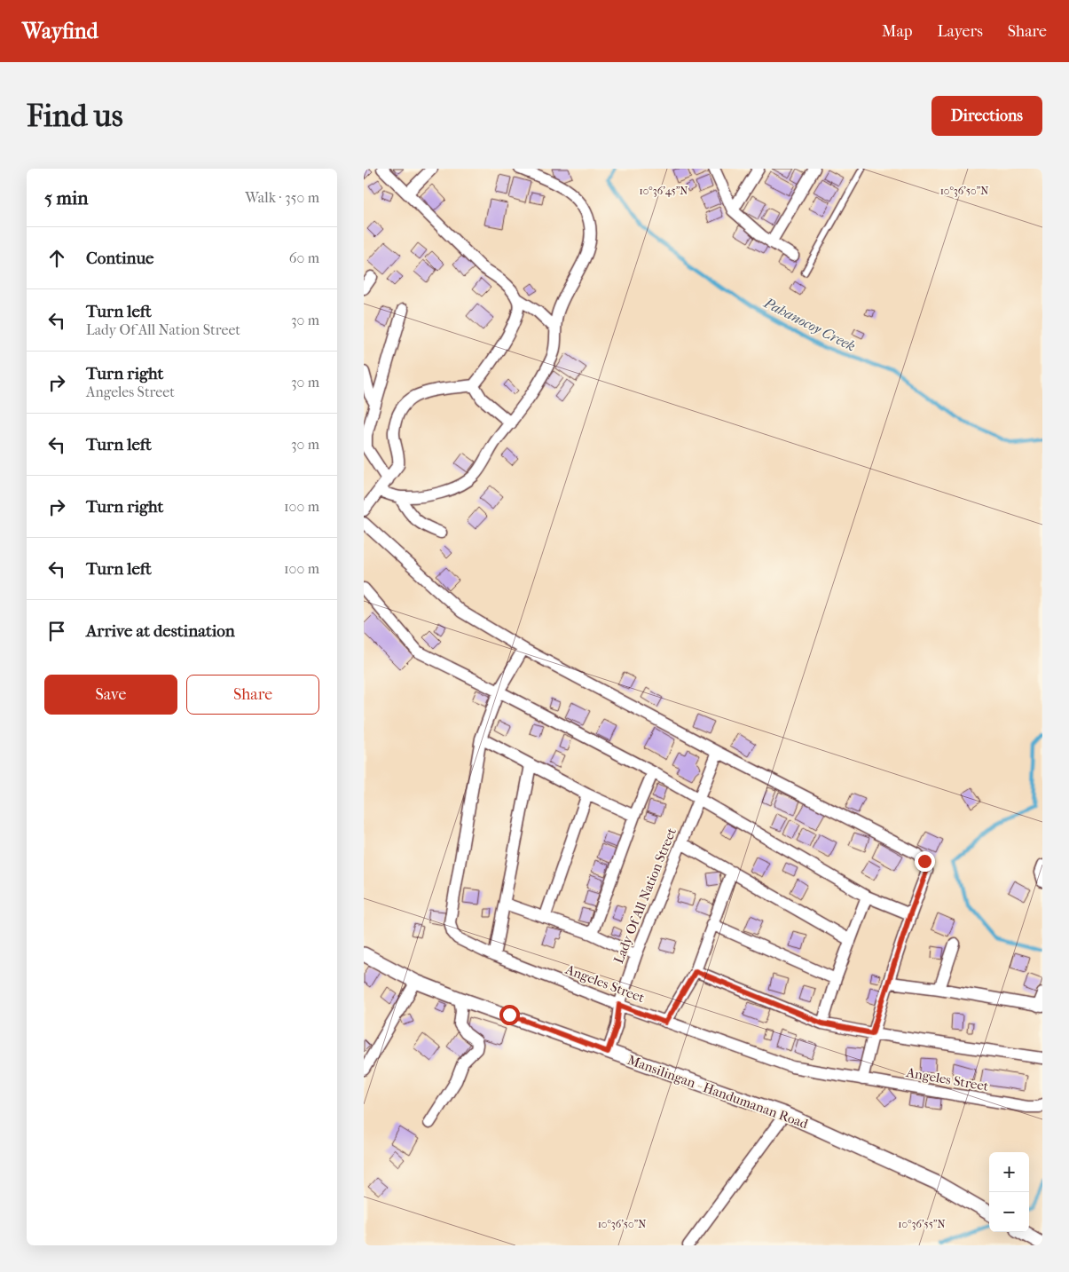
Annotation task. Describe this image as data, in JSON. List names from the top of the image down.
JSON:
{
  "streets": {
    "street": ["Lady Of All Nation Street", "Angeles Street", "Mansilingan - Handumanan Road"]
  },
  "crossings": [
    ["Lady Of All Nation Street", "Angeles Street"],
    ["Lady Of All Nation Street", "Mansilingan - Handumanan Road"]
  ],
  "water": ["Pahanocoy Creek"],
  "page": {
    "header": "Wayfind",
    "nav": ["Map", "Layers", "Share"],
    "buttons": [
      "Directions",
      ["Save", "Share"]
    ],
    "title": "Find us",
    "heading": ["5 min", "Walk · 350 m"],
    "list": [
      ["Continue", "60 m"],
      ["Turn left", "Lady Of All Nation Street", "30 m"],
      ["Turn right", "Angeles Street", "30 m"],
      ["Turn left", "30 m"],
      ["Turn right", "100 m"],
      ["Turn left", "100 m"],
      "Arrive at destination"
    ],
    "map_buttons": ["+", "−"]
  },
  "coordinates": ["10°36'45\"N", "10°36'50\"N", "10°36'55\"N"]
}
